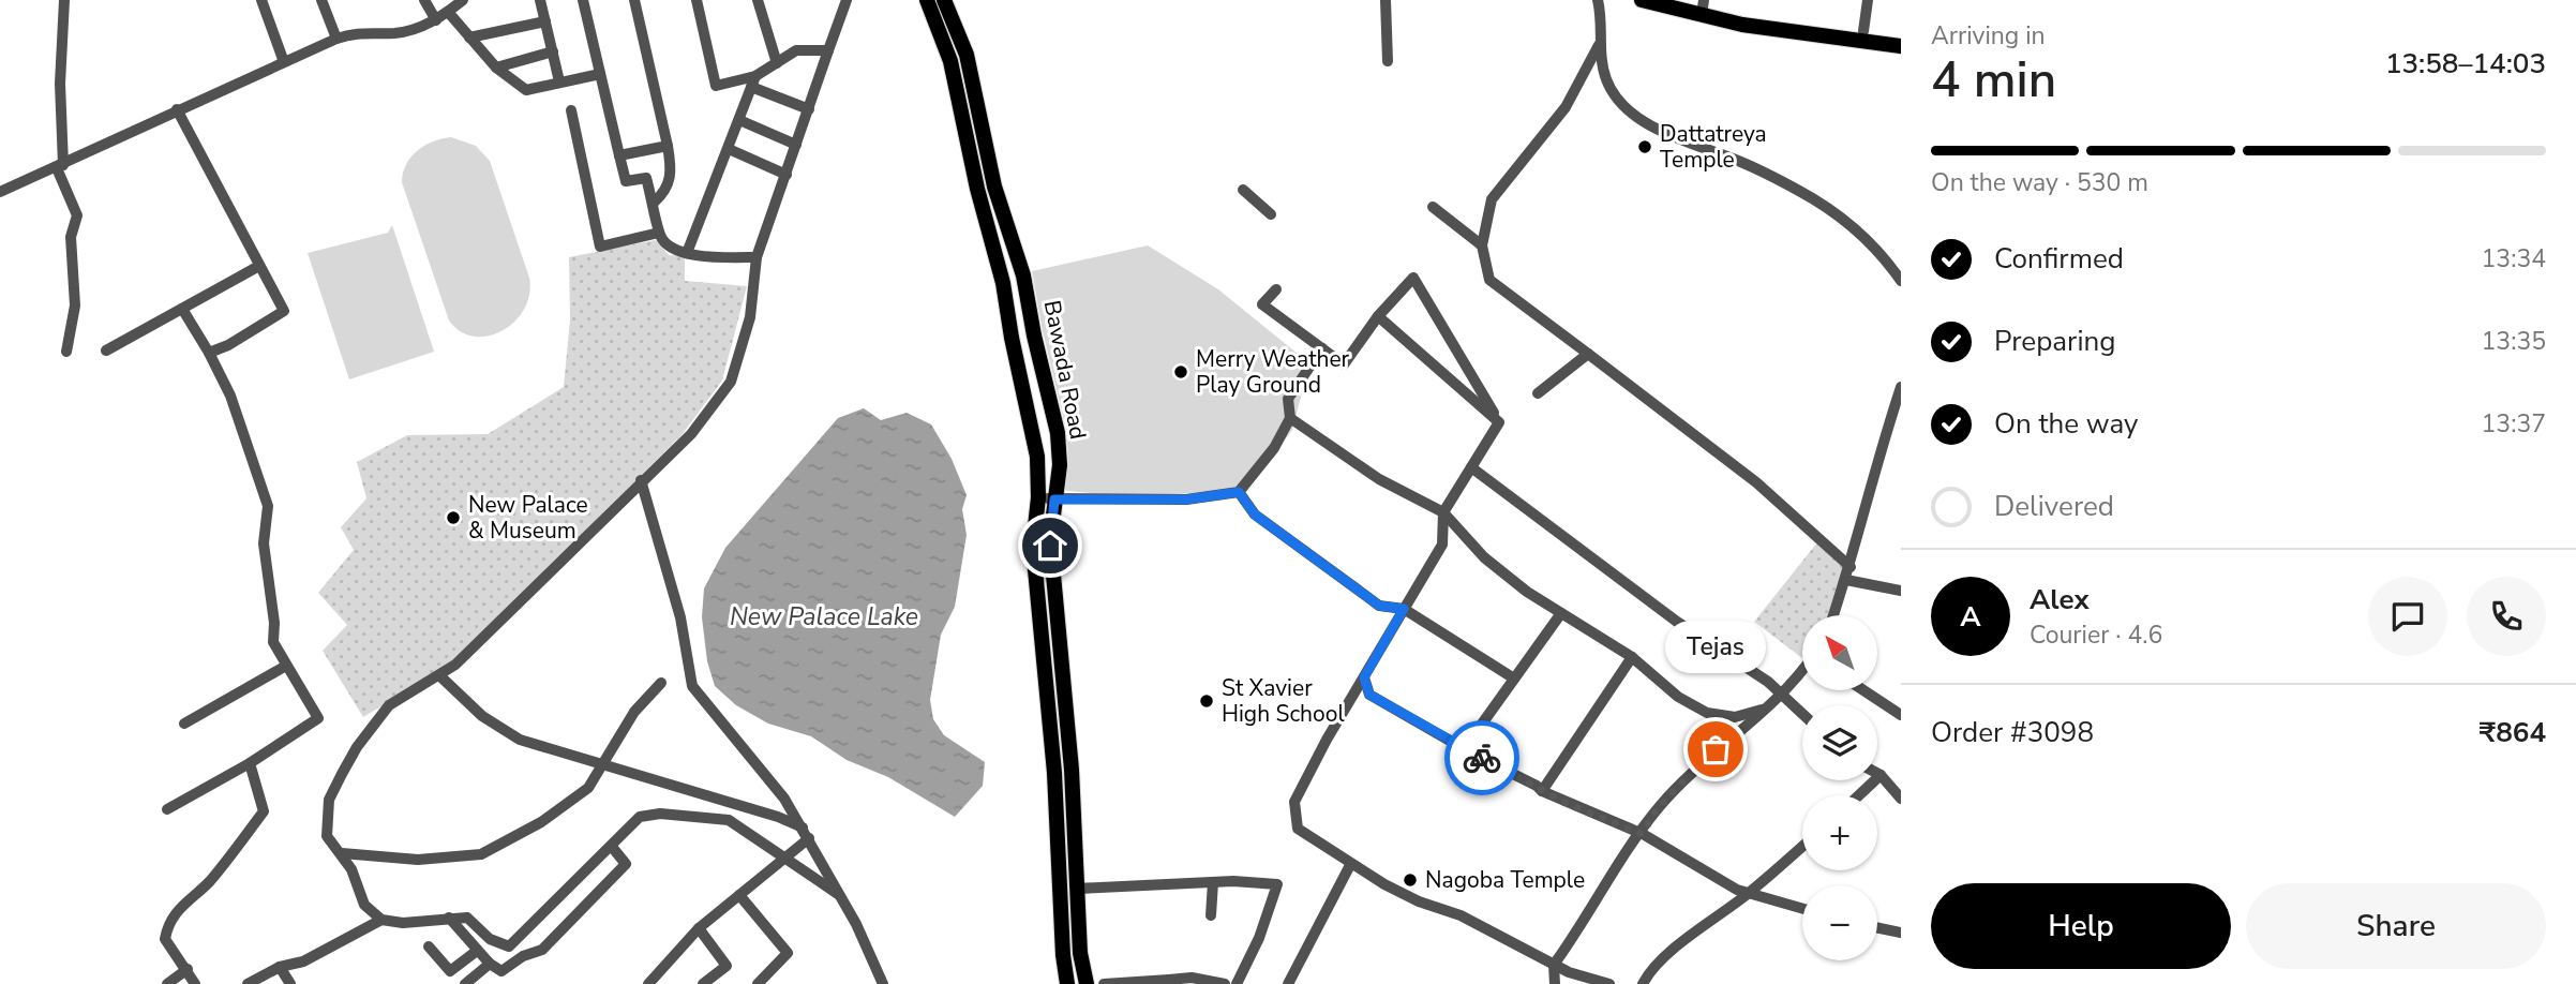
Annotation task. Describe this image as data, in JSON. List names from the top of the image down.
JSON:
{
  "streets": {
    "main road": ["Bawada Road"]
  },
  "water": ["New Palace Lake"],
  "places": [
    "Dattatreya Temple",
    "Merry Weather Play Ground",
    "New Palace & Museum",
    "St Xavier High School",
    "Tejas",
    "Nagoba Temple"
  ],
  "north": "top left",
  "page": {
    "heading": ["4 min", "Arriving in", "13:58–14:03"],
    "panel": [
      "Alex",
      "Courier · 4.6",
      "Order #3098",
      "₹864"
    ],
    "bar": "On the way · 530 m",
    "list": [
      ["Confirmed", "13:34"],
      ["Preparing", "13:35"],
      ["On the way", "13:37"],
      "Delivered"
    ],
    "round": "A",
    "map_buttons": ["+", "−"],
    "bubble": "Tejas",
    "buttons": ["Help", "Share"]
  }
}
